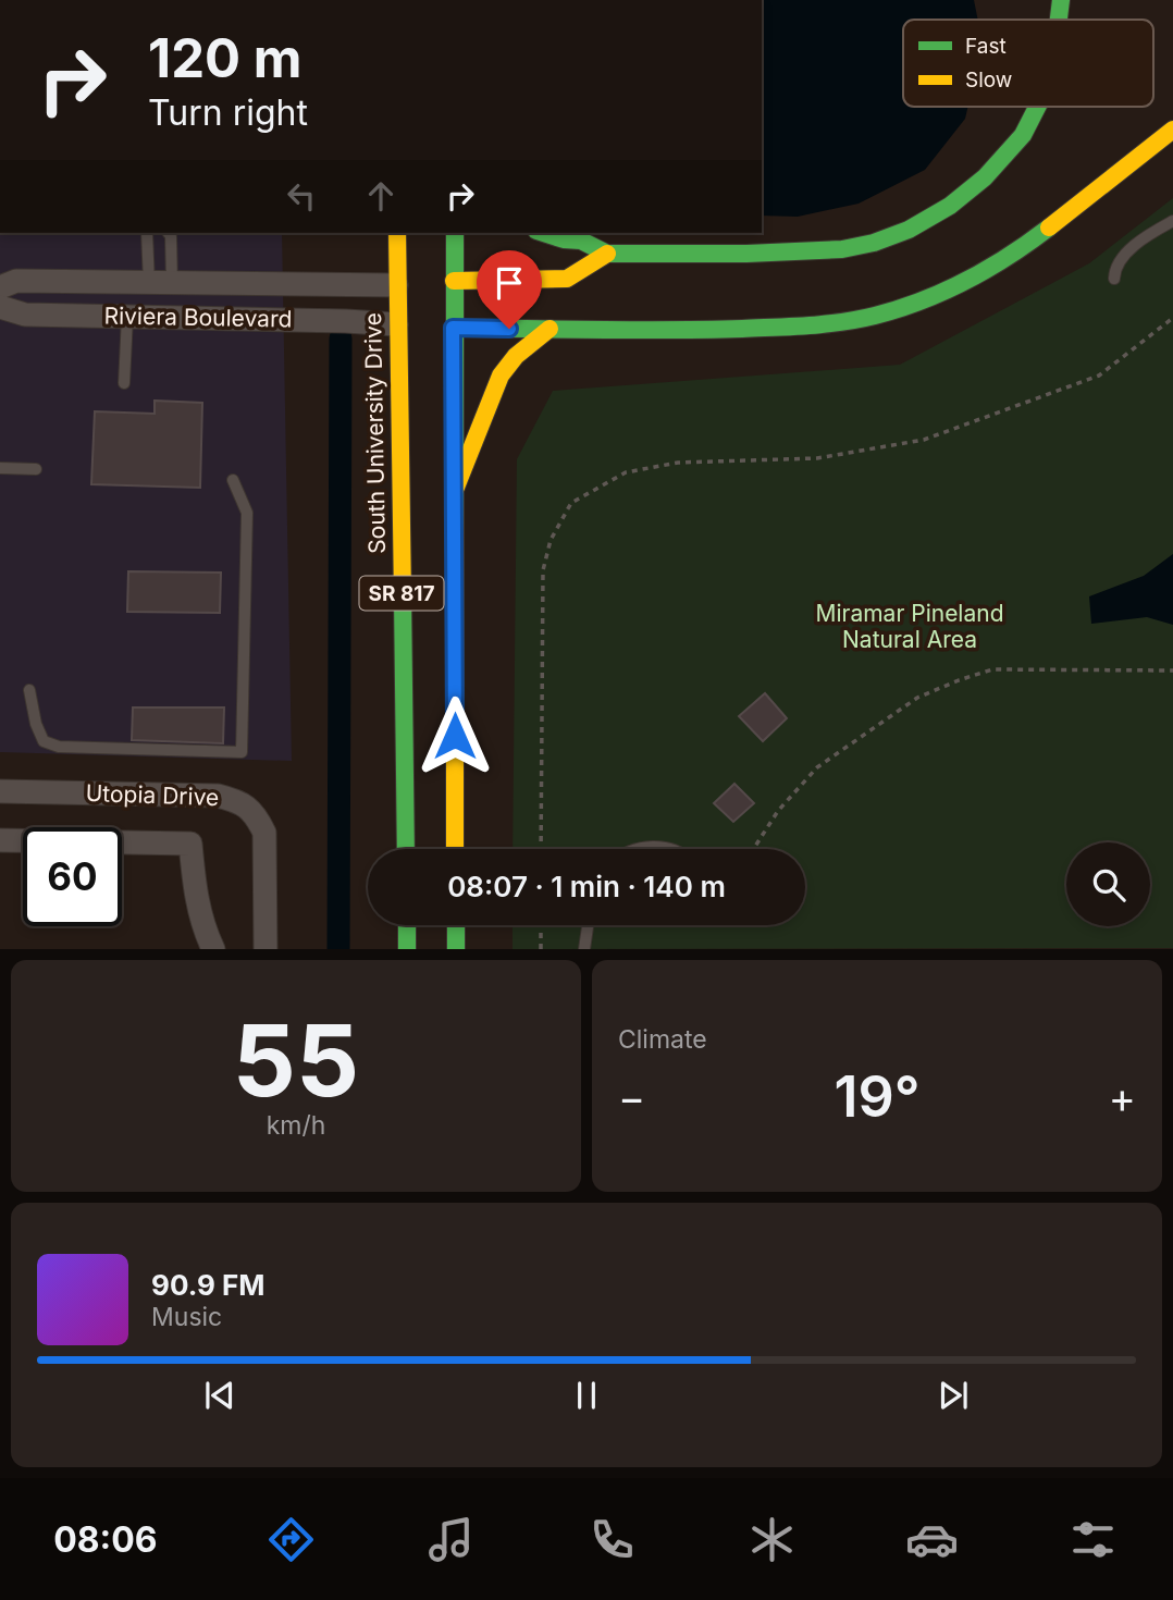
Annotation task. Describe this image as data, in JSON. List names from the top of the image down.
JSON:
{
  "streets": {
    "main road": ["South University Drive", "SR 817"],
    "street": ["Riviera Boulevard", "Utopia Drive"]
  },
  "crossings": [
    ["Riviera Boulevard", "South University Drive"]
  ],
  "parks": ["Miramar Pineland Natural Area"],
  "legend": ["Fast", "Slow"],
  "page": {
    "turn": ["120 m", "Turn right"],
    "limit": "60",
    "trip": "08:07 · 1 min · 140 m",
    "tile": [
      ["55", "km/h"],
      "Climate"
    ],
    "heat": ["−", "19°", "+"],
    "song": ["90.9 FM", "Music"],
    "tabs": "08:06"
  }
}
